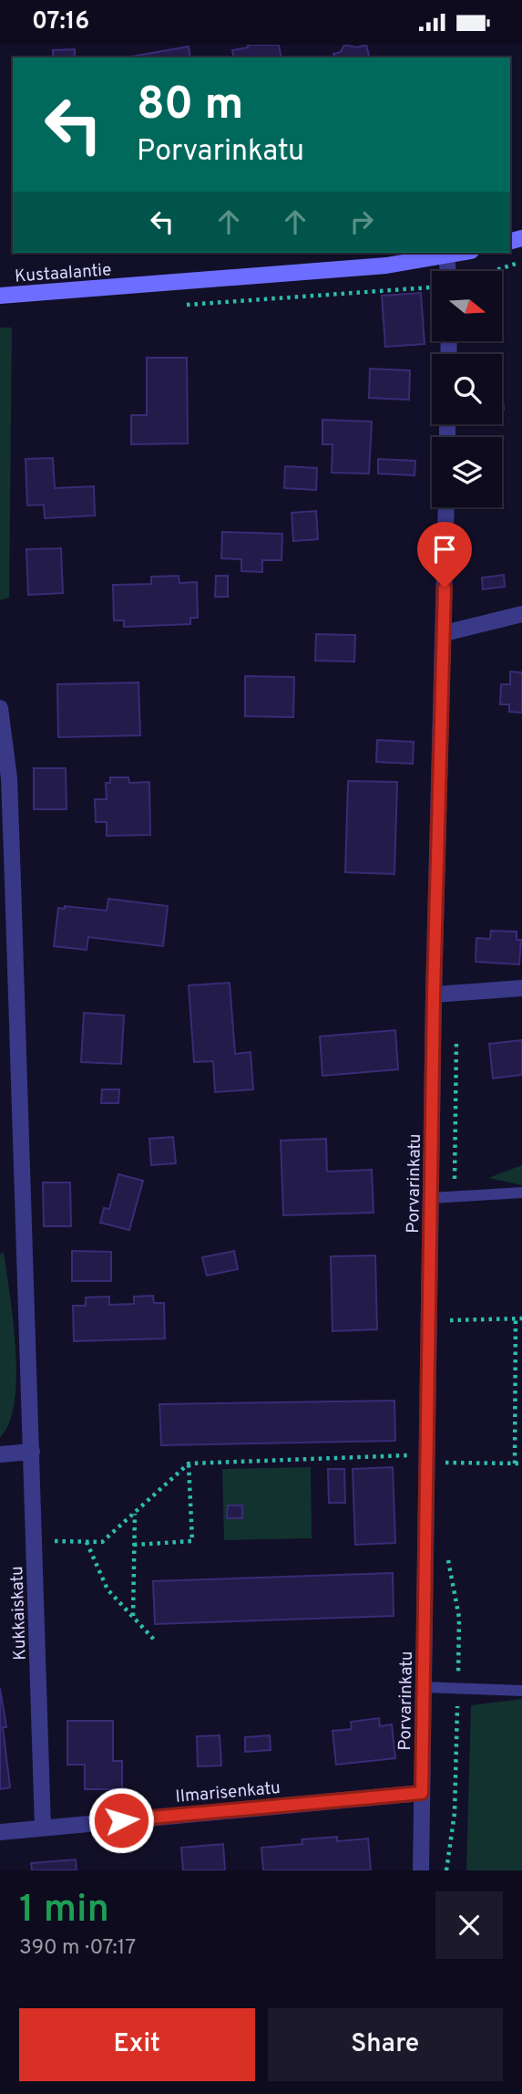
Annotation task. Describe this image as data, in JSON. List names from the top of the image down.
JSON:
{
  "streets": {
    "main road": ["Kustaalantie"],
    "street": ["Porvarinkatu", "Kukkaiskatu", "Ilmarisenkatu"]
  },
  "crossings": [
    ["Porvarinkatu", "Ilmarisenkatu"],
    ["Kukkaiskatu", "Ilmarisenkatu"]
  ],
  "north": "right",
  "page": {
    "status": "07:16",
    "turn": ["80 m", "Porvarinkatu"],
    "heading": ["1 min", "390 m · 07:17"],
    "buttons": ["Exit", "Share"]
  }
}
